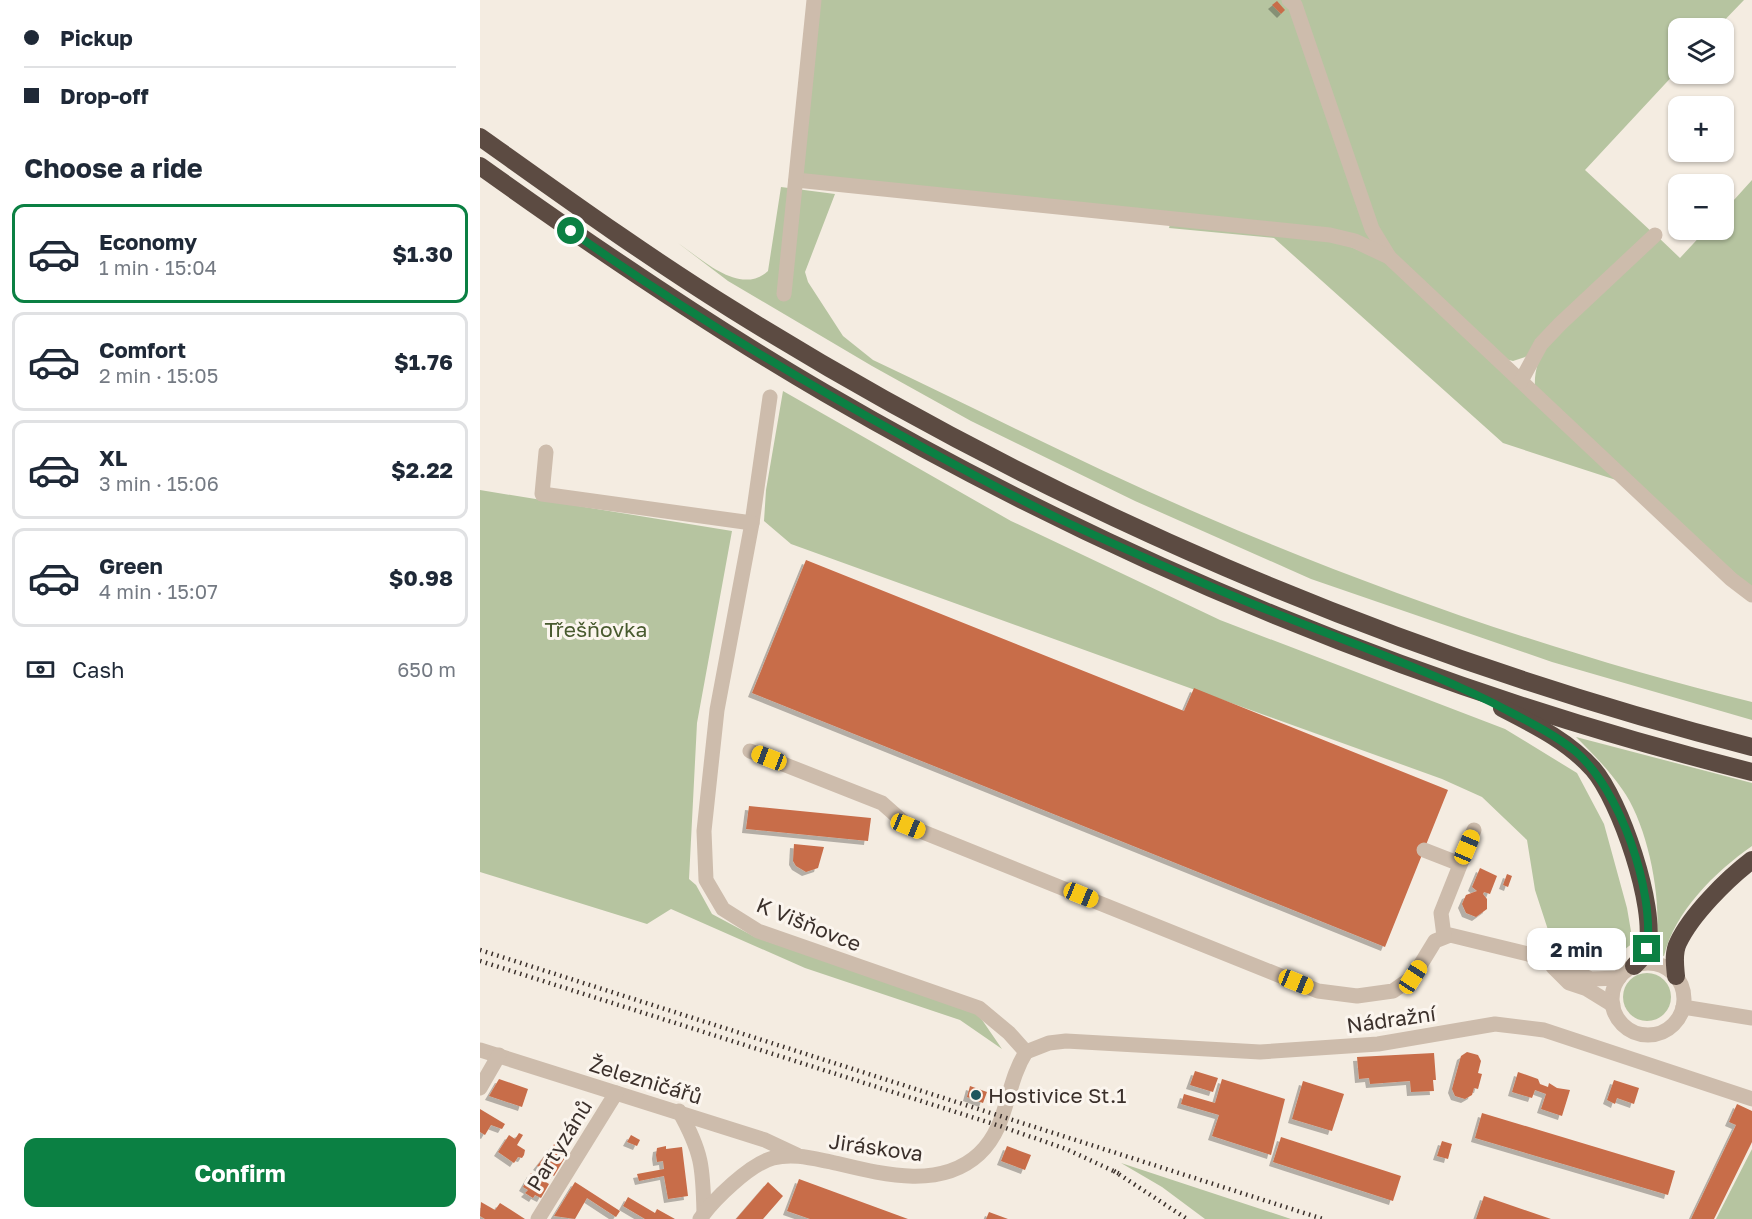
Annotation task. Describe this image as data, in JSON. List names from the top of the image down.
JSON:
{
  "streets": {
    "street": [
      "K Višňovce",
      "Nádražní",
      "Železničářů",
      "Partyzánů",
      "Jiráskova"
    ]
  },
  "crossings": [
    ["K Višňovce", "Nádražní"],
    ["K Višňovce", "Jiráskova"],
    ["Nádražní", "Jiráskova"],
    ["Železničářů", "Partyzánů"],
    ["Železničářů", "Jiráskova"]
  ],
  "parks": ["Třešňovka"],
  "places": ["Hostivice St.1"],
  "page": {
    "banner": ["Pickup", "Drop-off"],
    "map_buttons": ["+", "−"],
    "heading": "Choose a ride",
    "list": [
      {
        "name": "Economy",
        "note": "1 min · 15:04",
        "value": "$1.30"
      },
      {
        "name": "Comfort",
        "note": "2 min · 15:05",
        "value": "$1.76"
      },
      {
        "name": "XL",
        "note": "3 min · 15:06",
        "value": "$2.22"
      },
      {
        "name": "Green",
        "note": "4 min · 15:07",
        "value": "$0.98"
      }
    ],
    "pay": ["Cash", "650 m"],
    "bubble": "2 min",
    "buttons": "Confirm"
  }
}
